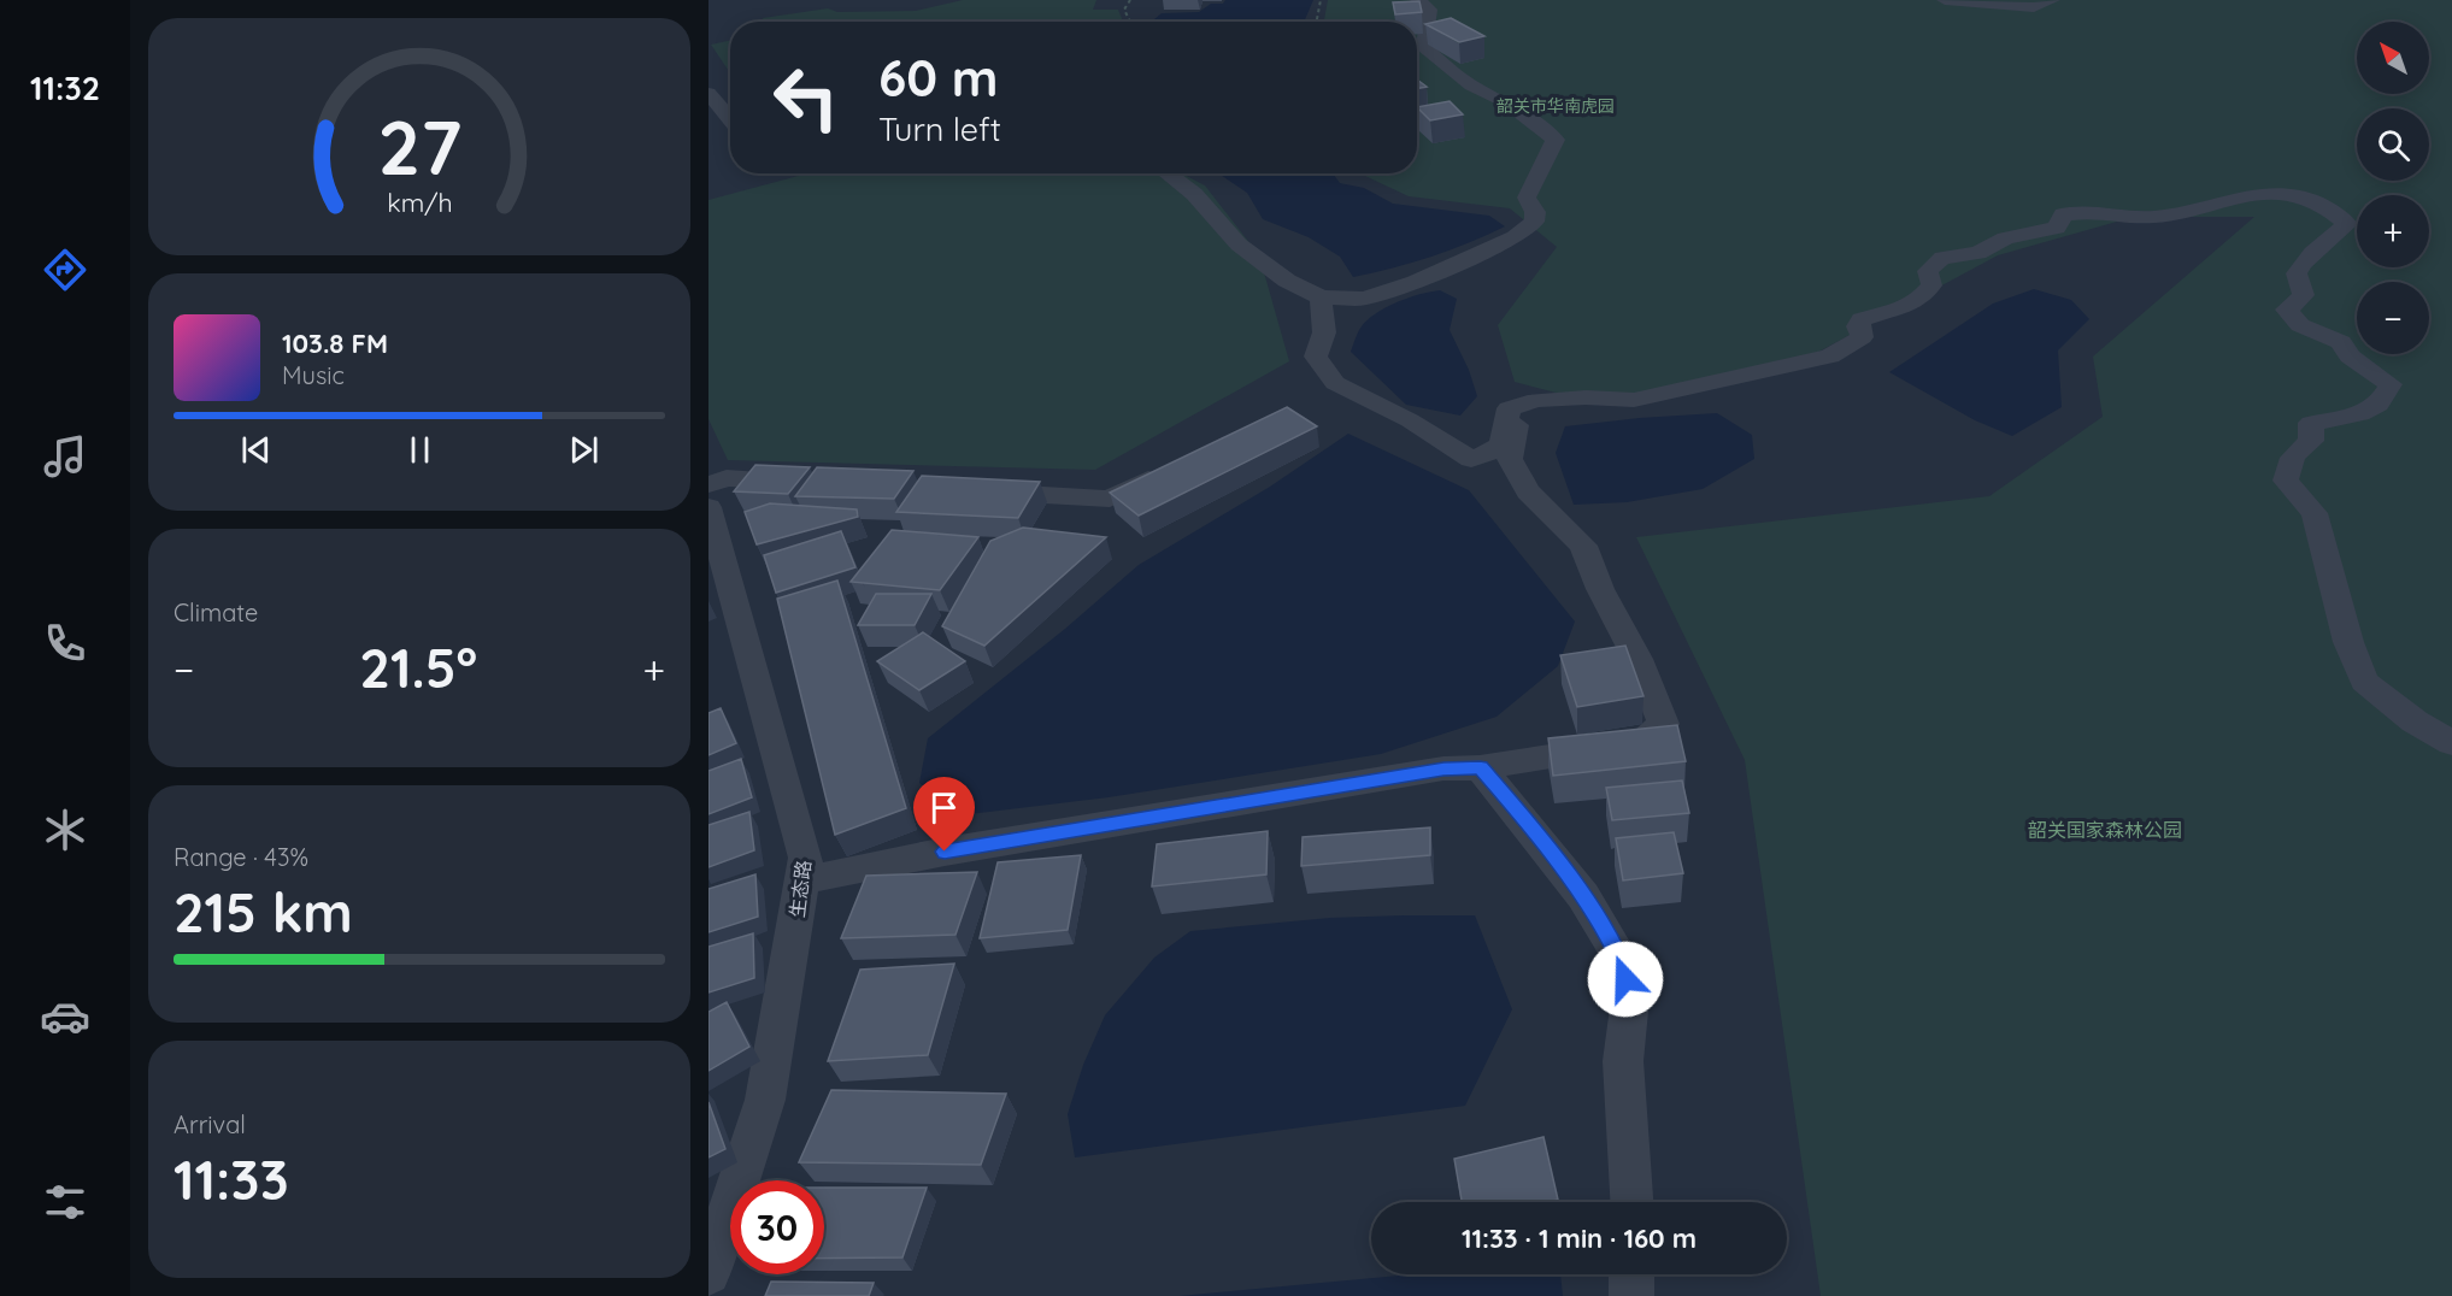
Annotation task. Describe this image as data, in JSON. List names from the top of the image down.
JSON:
{
  "streets": {
    "street": ["生态路"]
  },
  "parks": ["韶关市华南虎园", "韶关国家森林公园"],
  "north": "top left",
  "page": {
    "tabs": "11:32",
    "map_buttons": ["+", "−"],
    "turn": ["60 m", "Turn left"],
    "song": ["103.8 FM", "Music"],
    "tile": [
      "Climate",
      ["Range · 43%", "215 km"],
      ["Arrival", "11:33"]
    ],
    "heat": ["−", "21.5°", "+"],
    "limit": "30",
    "trip": "11:33 · 1 min · 160 m",
    "gauge": ["27", "km/h"]
  }
}
